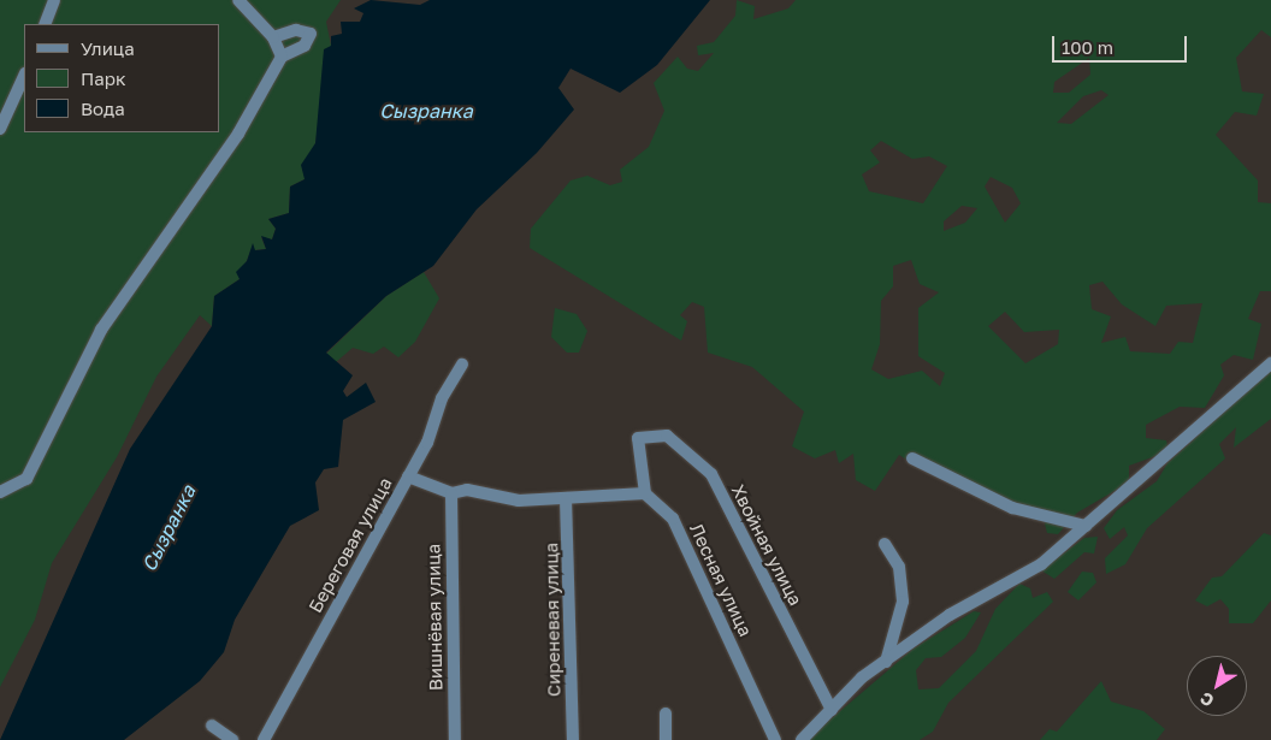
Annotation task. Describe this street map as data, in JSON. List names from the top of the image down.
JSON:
{
  "streets": {
    "street": [
      "Береговая улица",
      "Хвойная улица",
      "Лесная улица",
      "Вишнёвая улица",
      "Сиреневая улица"
    ]
  },
  "crossings": [
    ["Хвойная улица", "Лесная улица"]
  ],
  "water": ["Сызранка"],
  "legend": ["Улица", "Парк", "Вода"],
  "scale_bar": "100 m",
  "north": "bottom left"
}
